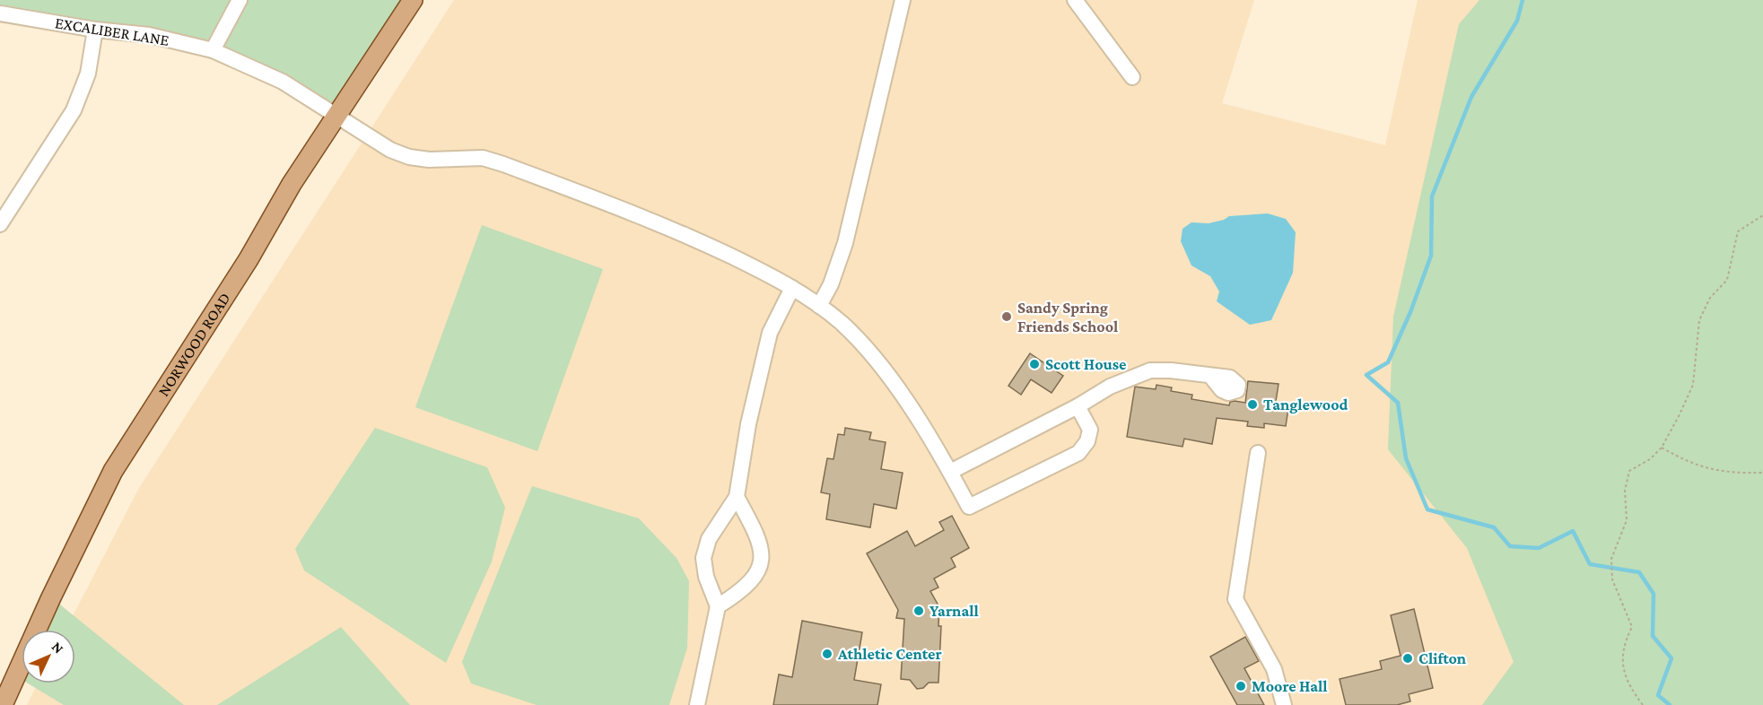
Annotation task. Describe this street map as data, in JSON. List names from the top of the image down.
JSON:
{
  "streets": {
    "main road": ["NORWOOD ROAD"],
    "street": ["EXCALIBER LANE"]
  },
  "crossings": [
    ["EXCALIBER LANE", "NORWOOD ROAD"]
  ],
  "places": [
    "Sandy Spring Friends School",
    "Scott House",
    "Tanglewood",
    "Yarnall",
    "Athletic Center",
    "Clifton",
    "Moore Hall"
  ],
  "north": "top right"
}
